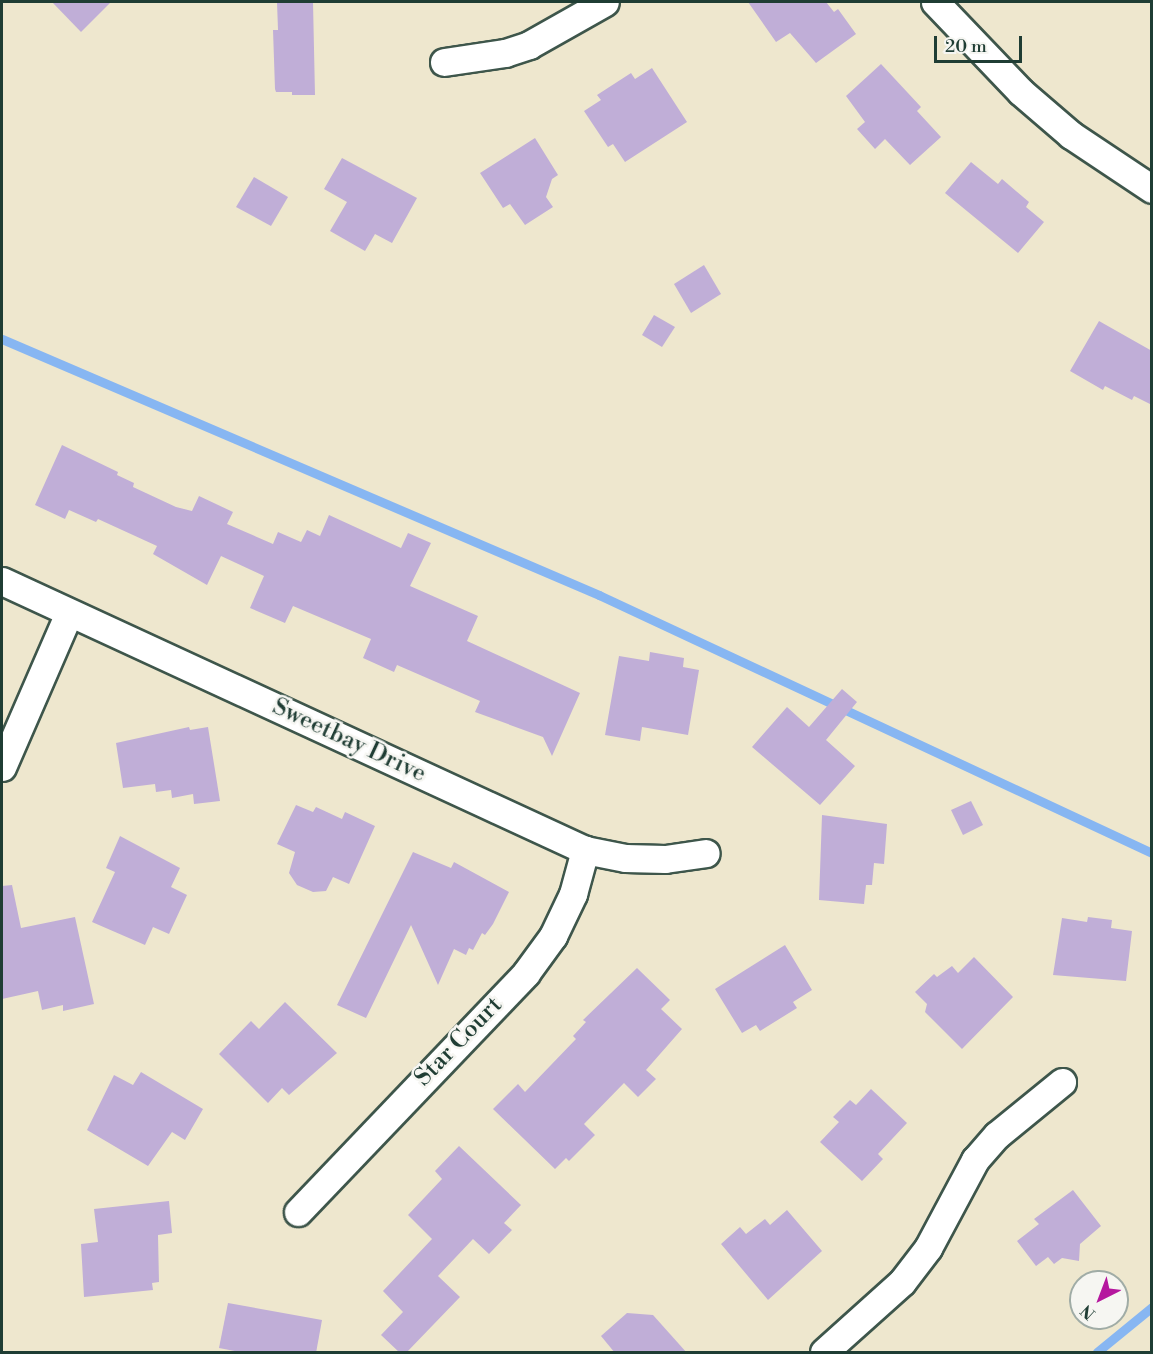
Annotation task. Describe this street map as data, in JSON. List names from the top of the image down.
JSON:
{
  "streets": {
    "street": ["Sweetbay Drive", "Star Court"]
  },
  "crossings": [
    ["Sweetbay Drive", "Star Court"]
  ],
  "scale_bar": "20 m",
  "north": "bottom left"
}
